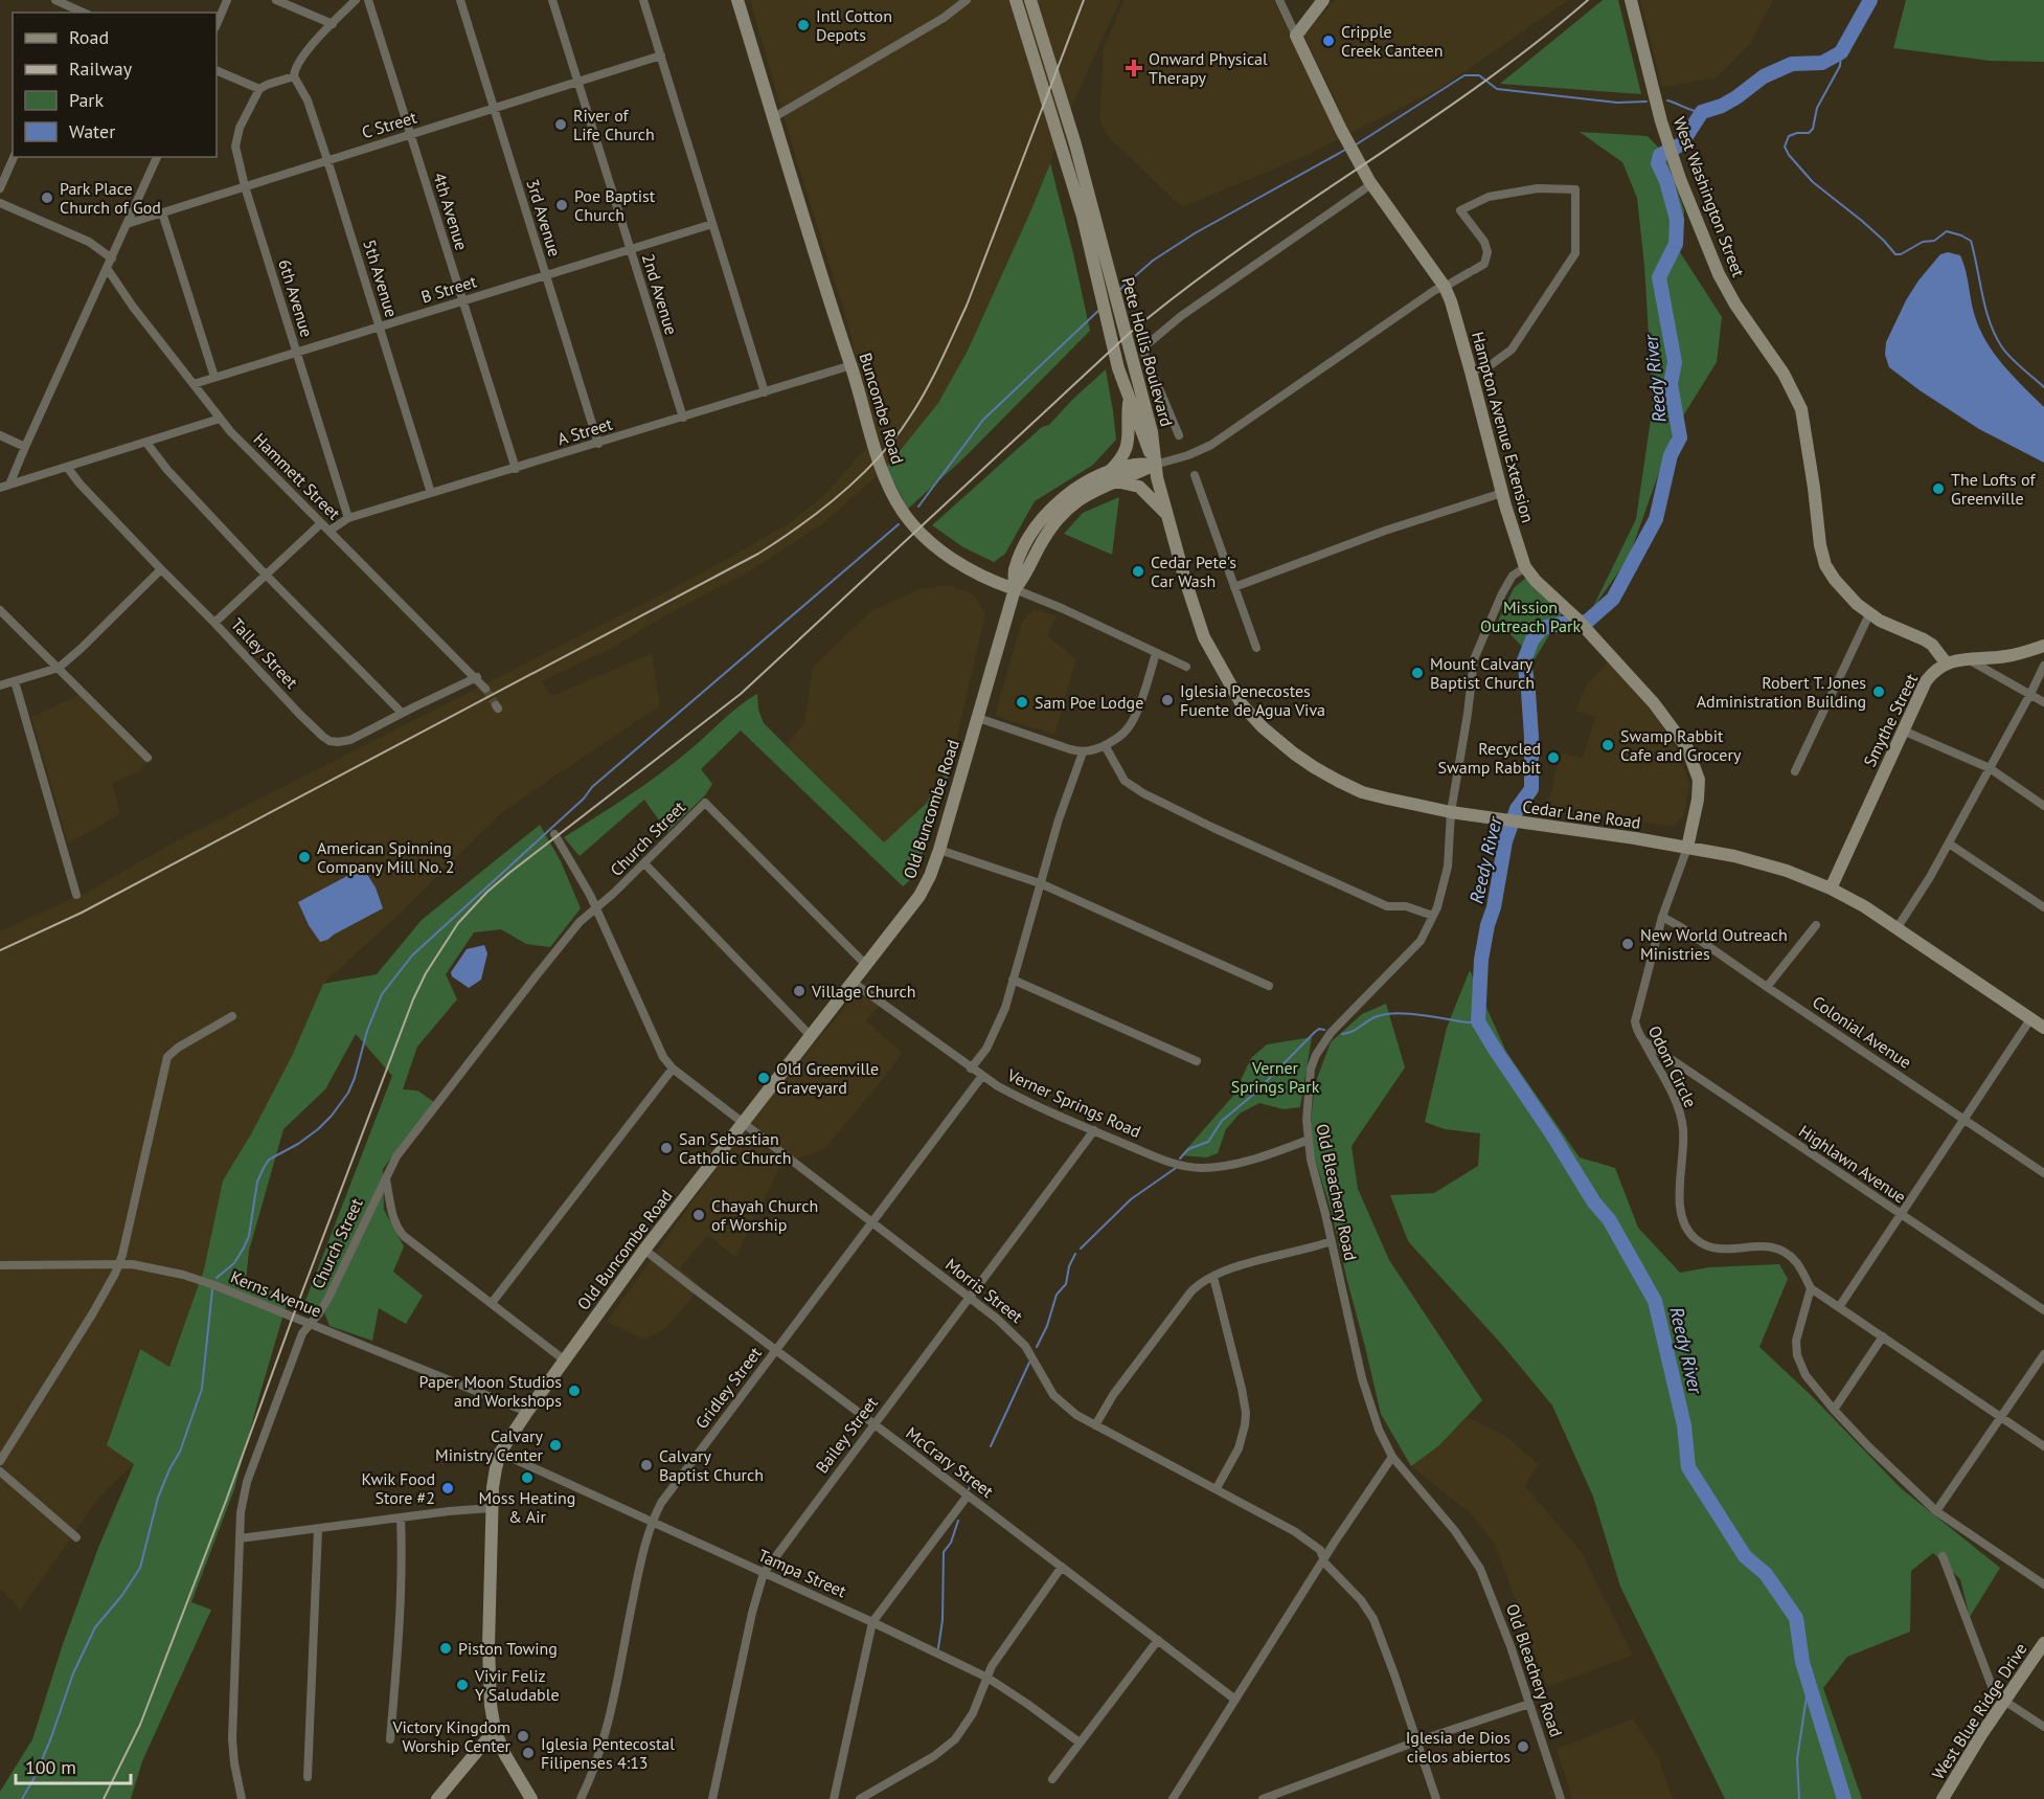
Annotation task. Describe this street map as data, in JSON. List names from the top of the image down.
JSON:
{
  "streets": {
    "street": [
      "C Street",
      "West Washington Street",
      "4th Avenue",
      "3rd Avenue",
      "5th Avenue",
      "B Street",
      "2nd Avenue",
      "6th Avenue",
      "Pete Hollis Boulevard",
      "Buncombe Road",
      "Hampton Avenue Extension",
      "A Street",
      "Hammett Street",
      "Talley Street",
      "Smythe Street",
      "Old Buncombe Road",
      "Cedar Lane Road",
      "Church Street",
      "Colonial Avenue",
      "Odom Circle",
      "Verner Springs Road",
      "Highlawn Avenue",
      "Old Bleachery Road",
      "Morris Street",
      "Kerns Avenue",
      "Gridley Street",
      "Bailey Street",
      "McCrary Street",
      "Tampa Street",
      "West Blue Ridge Drive"
    ]
  },
  "crossings": [
    ["C Street", "4th Avenue"],
    ["C Street", "3rd Avenue"],
    ["C Street", "5th Avenue"],
    ["C Street", "2nd Avenue"],
    ["C Street", "6th Avenue"],
    ["West Washington Street", "Smythe Street"],
    ["4th Avenue", "B Street"],
    ["4th Avenue", "A Street"],
    ["3rd Avenue", "B Street"],
    ["3rd Avenue", "A Street"],
    ["5th Avenue", "B Street"],
    ["5th Avenue", "A Street"],
    ["B Street", "2nd Avenue"],
    ["B Street", "6th Avenue"],
    ["B Street", "Hammett Street"],
    ["2nd Avenue", "A Street"],
    ["6th Avenue", "A Street"],
    ["Pete Hollis Boulevard", "Old Buncombe Road"],
    ["Pete Hollis Boulevard", "Cedar Lane Road"],
    ["Buncombe Road", "A Street"],
    ["Buncombe Road", "Old Buncombe Road"],
    ["Hampton Avenue Extension", "Cedar Lane Road"],
    ["Hampton Avenue Extension", "Odom Circle"],
    ["Hampton Avenue Extension", "Old Bleachery Road"],
    ["A Street", "Hammett Street"],
    ["Hammett Street", "Talley Street"],
    ["Smythe Street", "Cedar Lane Road"],
    ["Old Buncombe Road", "Cedar Lane Road"],
    ["Old Buncombe Road", "Church Street"],
    ["Old Buncombe Road", "Verner Springs Road"],
    ["Old Buncombe Road", "Morris Street"],
    ["Old Buncombe Road", "Kerns Avenue"],
    ["Old Buncombe Road", "McCrary Street"],
    ["Old Buncombe Road", "Tampa Street"],
    ["Cedar Lane Road", "Odom Circle"],
    ["Cedar Lane Road", "Old Bleachery Road"],
    ["Church Street", "Kerns Avenue"],
    ["Colonial Avenue", "Odom Circle"],
    ["Odom Circle", "Highlawn Avenue"],
    ["Verner Springs Road", "Old Bleachery Road"],
    ["Verner Springs Road", "Gridley Street"],
    ["Verner Springs Road", "Bailey Street"],
    ["Morris Street", "Gridley Street"],
    ["Morris Street", "Bailey Street"],
    ["Gridley Street", "McCrary Street"],
    ["Gridley Street", "Tampa Street"],
    ["Bailey Street", "McCrary Street"],
    ["Bailey Street", "Tampa Street"]
  ],
  "water": ["Reedy River"],
  "parks": ["Mission Outreach Park", "Verner Springs Park"],
  "places": {
    "other": [
      "Intl Cotton Depots",
      "Cripple Creek Canteen",
      "River of Life Church",
      "Park Place Church of God",
      "Poe Baptist Church",
      "The Lofts of Greenville",
      "Cedar Pete's Car Wash",
      "Mount Calvary Baptist Church",
      "Robert T. Jones Administration Building",
      "Iglesia Penecostes Fuente de Agua Viva",
      "Sam Poe Lodge",
      "Swamp Rabbit Cafe and Grocery",
      "Recycled Swamp Rabbit",
      "American Spinning Company Mill No. 2",
      "New World Outreach Ministries",
      "Village Church",
      "Old Greenville Graveyard",
      "San Sebastian Catholic Church",
      "Chayah Church of Worship",
      "Paper Moon Studios and Workshops",
      "Calvary Ministry Center",
      "Calvary Baptist Church",
      "Moss Heating & Air",
      "Kwik Food Store #2",
      "Piston Towing",
      "Vivir Feliz Y Saludable",
      "Victory Kingdom Worship Center",
      "Iglesia de Dios cielos abiertos",
      "Iglesia Pentecostal Filipenses 4:13"
    ],
    "health": ["Onward Physical Therapy"]
  },
  "legend": [
    "Road",
    "Railway",
    "Park",
    "Water"
  ],
  "scale_bar": "100 m"
}
